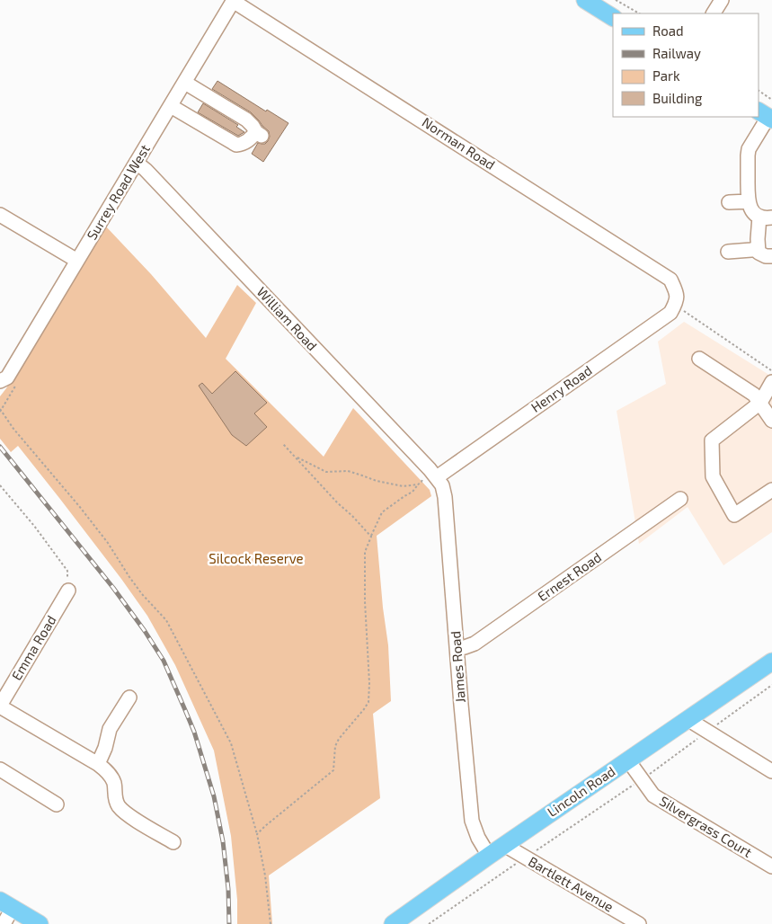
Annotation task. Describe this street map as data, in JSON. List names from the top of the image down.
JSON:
{
  "streets": {
    "main road": ["Lincoln Road"],
    "street": [
      "Norman Road",
      "Surrey Road West",
      "William Road",
      "Henry Road",
      "Ernest Road",
      "Emma Road",
      "James Road",
      "Silvergrass Court",
      "Bartlett Avenue"
    ]
  },
  "crossings": [
    ["Norman Road", "Surrey Road West"],
    ["Norman Road", "Henry Road"],
    ["Surrey Road West", "William Road"],
    ["William Road", "Henry Road"],
    ["William Road", "James Road"],
    ["Henry Road", "James Road"],
    ["Ernest Road", "James Road"],
    ["James Road", "Lincoln Road"],
    ["Lincoln Road", "Silvergrass Court"],
    ["Lincoln Road", "Bartlett Avenue"]
  ],
  "parks": ["Silcock Reserve"],
  "legend": [
    "Road",
    "Railway",
    "Park",
    "Building"
  ]
}
